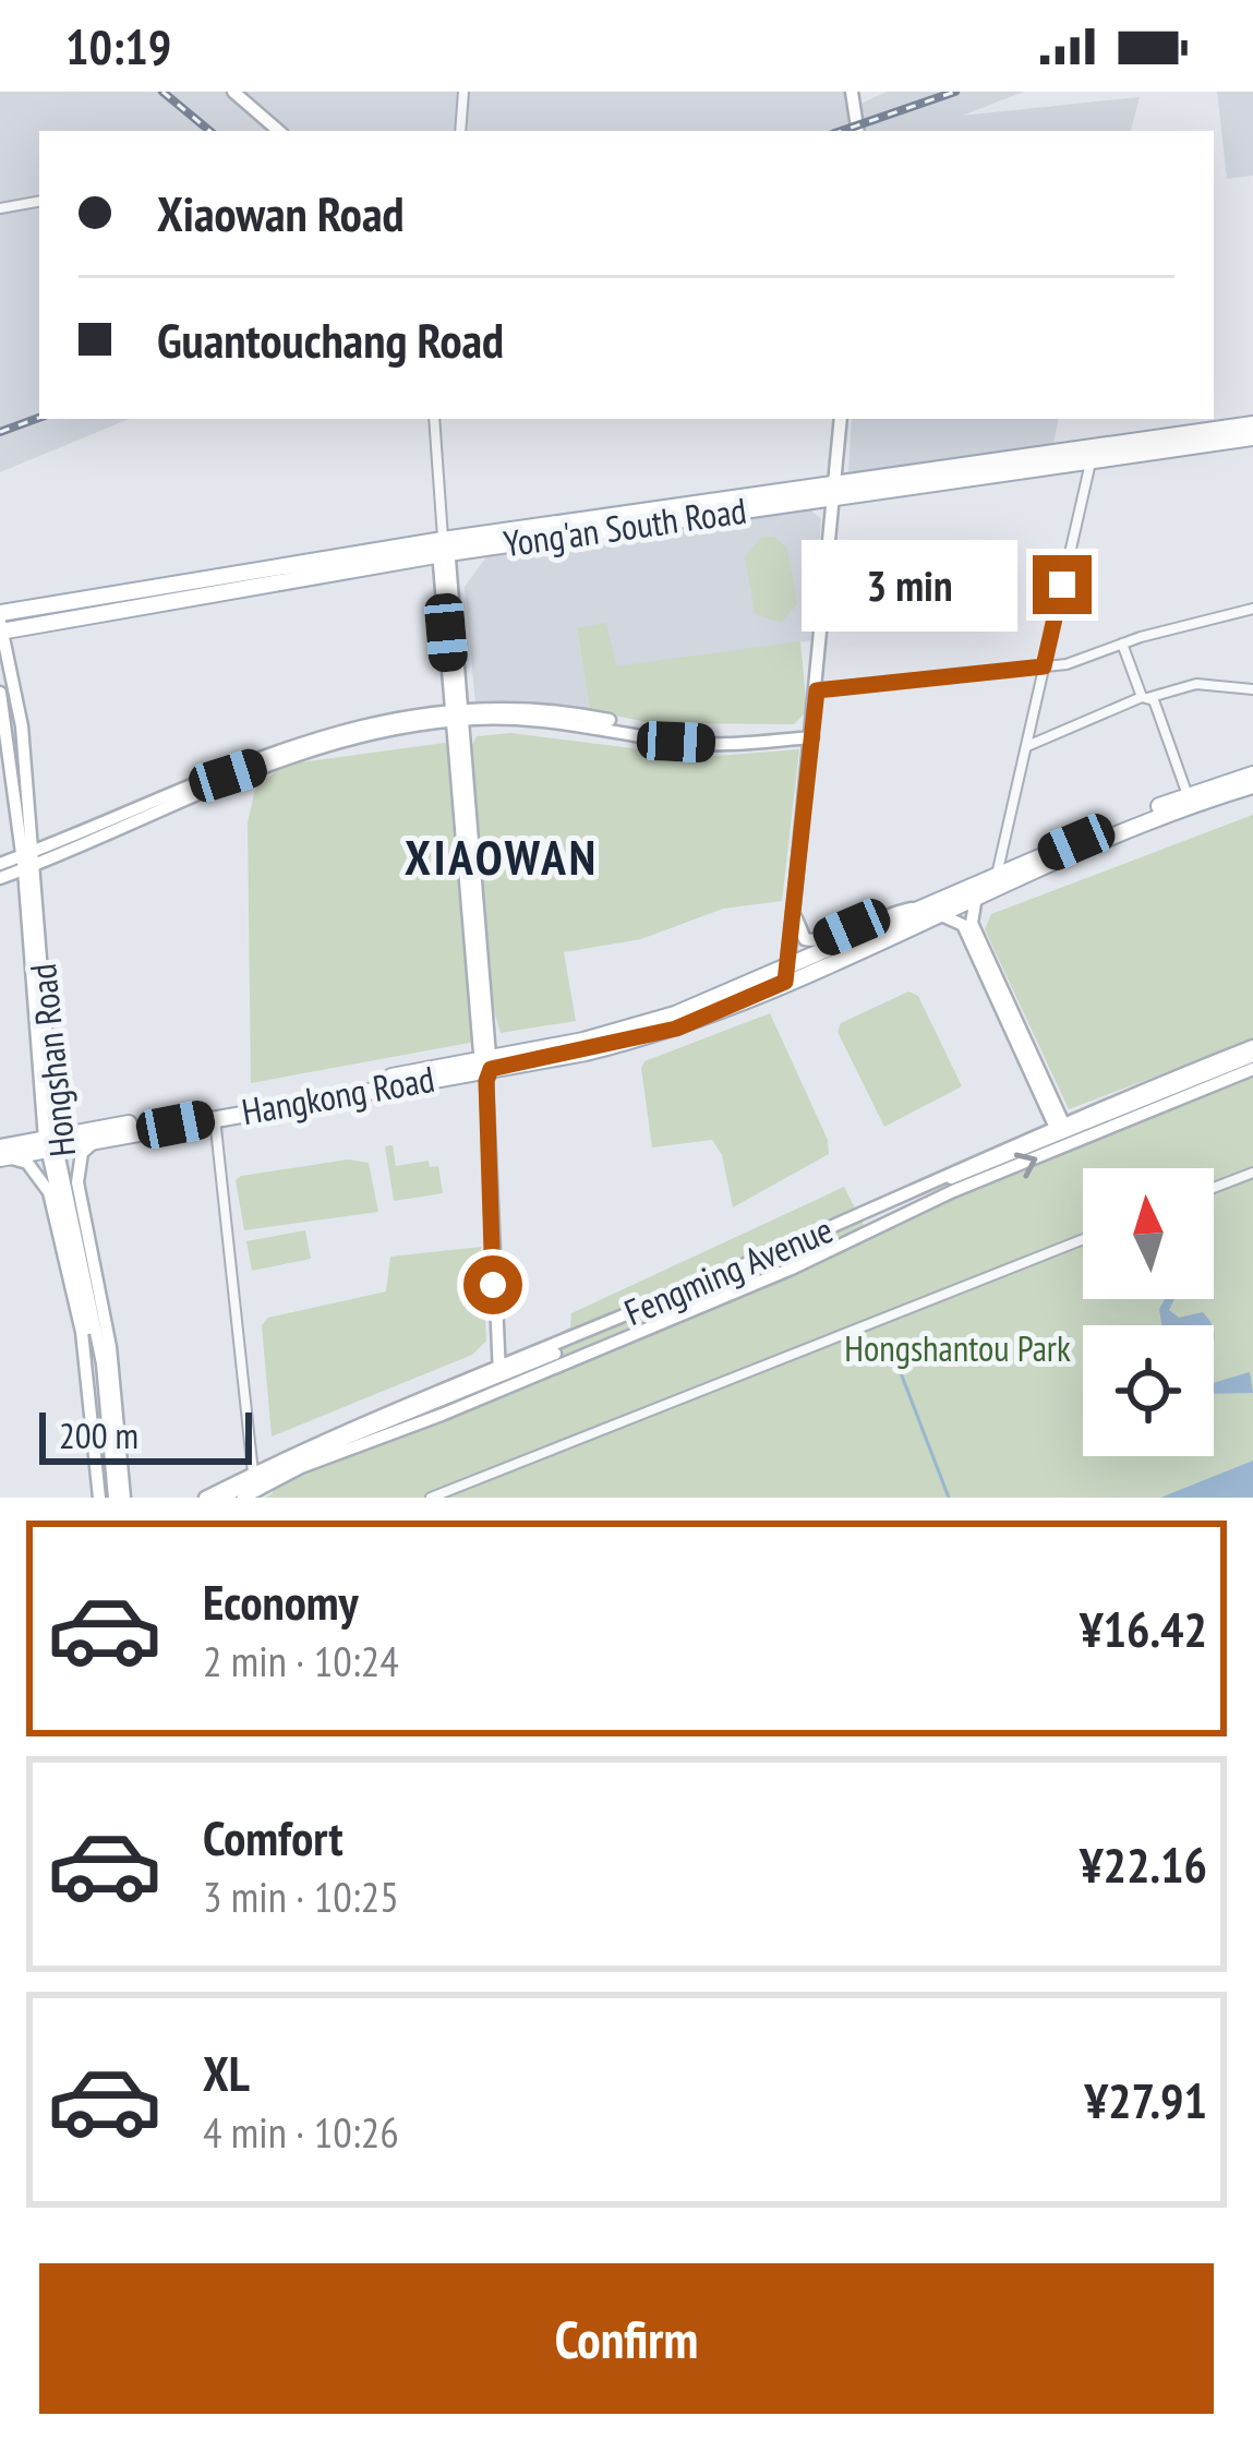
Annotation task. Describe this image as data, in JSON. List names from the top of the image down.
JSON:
{
  "streets": {
    "main road": ["Yong'an South Road", "Hangkong Road"],
    "street": ["Hongshan Road", "Fengming Avenue"]
  },
  "crossings": [
    ["Yong'an South Road", "Hongshan Road"],
    ["Hongshan Road", "Hangkong Road"]
  ],
  "districts": ["XIAOWAN"],
  "parks": ["Hongshantou Park"],
  "scale_bar": "200 m",
  "north": "top",
  "page": {
    "status": "10:19",
    "banner": ["Xiaowan Road", "Guantouchang Road"],
    "bubble": "3 min",
    "scale": "200 m",
    "list": [
      {
        "name": "Economy",
        "note": "2 min · 10:24",
        "value": "¥16.42"
      },
      {
        "name": "Comfort",
        "note": "3 min · 10:25",
        "value": "¥22.16"
      },
      {
        "name": "XL",
        "note": "4 min · 10:26",
        "value": "¥27.91"
      }
    ],
    "buttons": "Confirm"
  }
}
